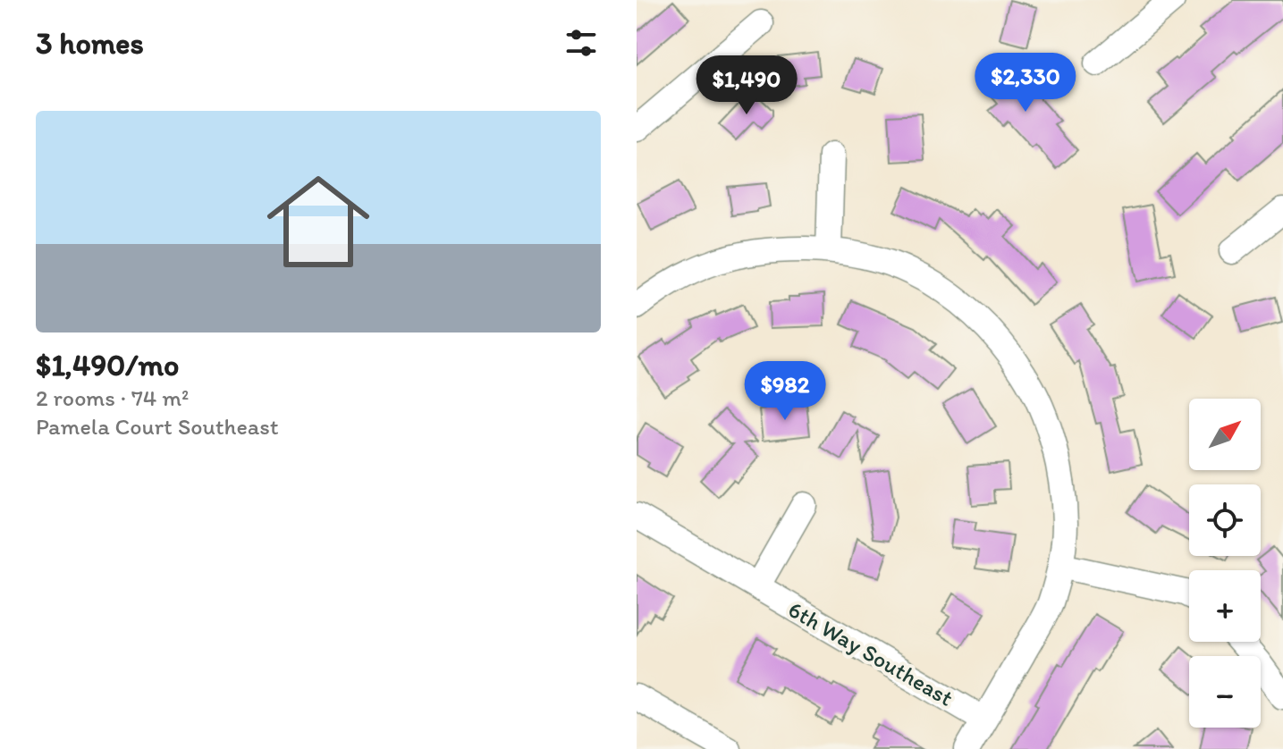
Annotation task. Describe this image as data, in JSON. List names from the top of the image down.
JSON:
{
  "streets": {
    "street": ["6th Way Southeast"]
  },
  "north": "top right",
  "page": {
    "heading": "3 homes",
    "price": ["$2,330", "$1,490", "$982"],
    "list": [
      {
        "name": "$1,490/mo",
        "note": "2 rooms · 74 m² · Pamela Court Southeast"
      }
    ],
    "map_buttons": ["+", "−"]
  }
}
